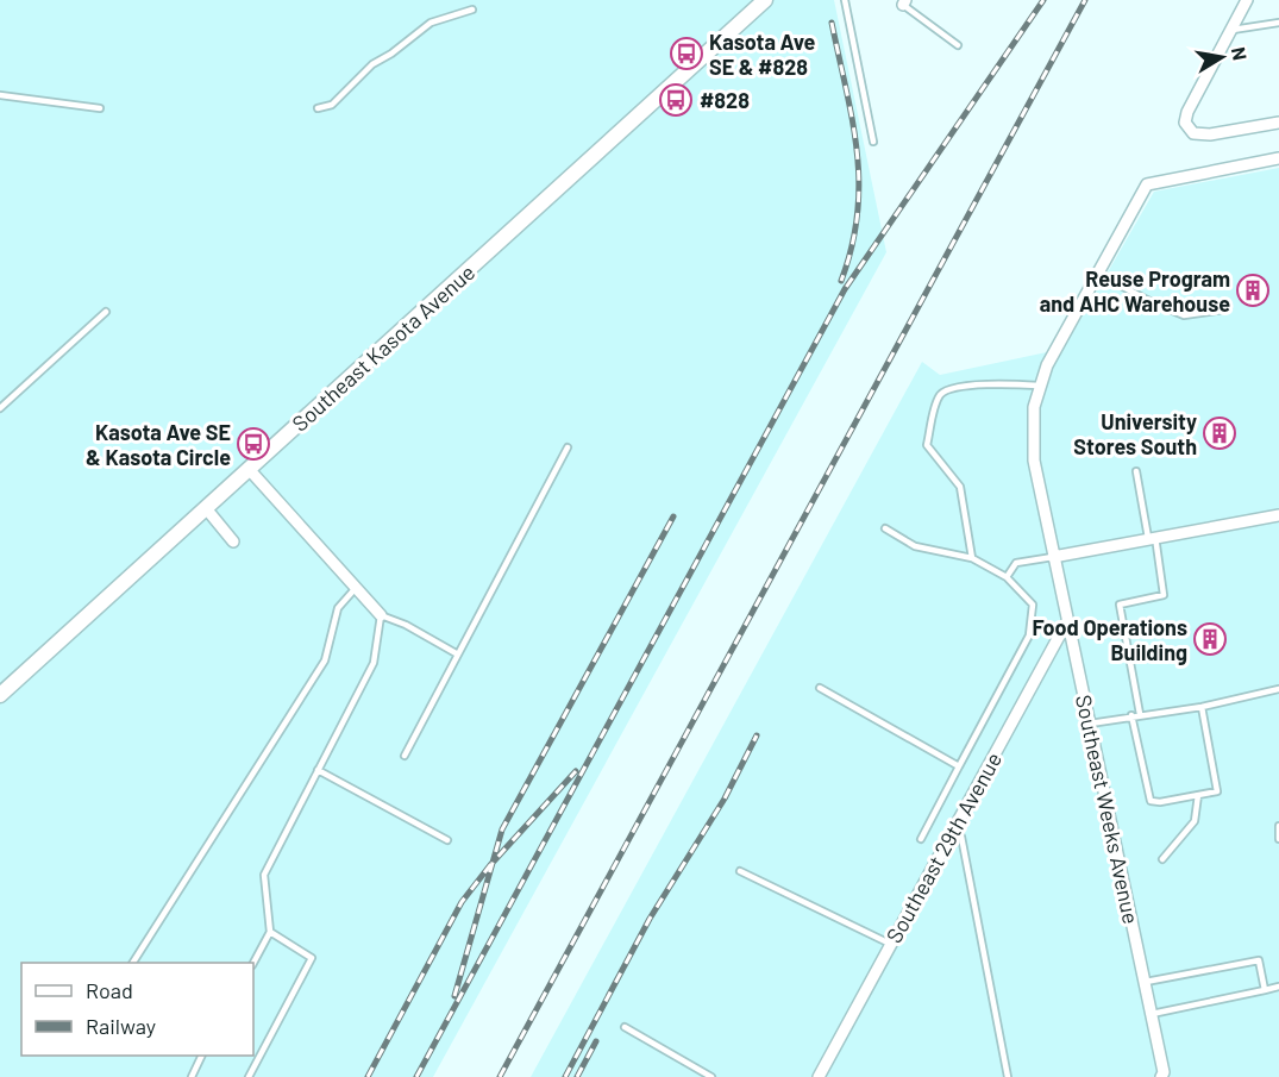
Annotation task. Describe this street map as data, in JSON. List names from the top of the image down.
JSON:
{
  "streets": {
    "street": ["Southeast Kasota Avenue", "Southeast Weeks Avenue", "Southeast 29th Avenue"]
  },
  "crossings": [
    ["Southeast Weeks Avenue", "Southeast 29th Avenue"]
  ],
  "places": {
    "bus stop": ["Kasota Ave SE & #828", "#828", "Kasota Ave SE & Kasota Circle"],
    "building": ["Reuse Program and AHC Warehouse", "University Stores South", "Food Operations Building"]
  },
  "legend": ["Road", "Railway"],
  "north": "right"
}
